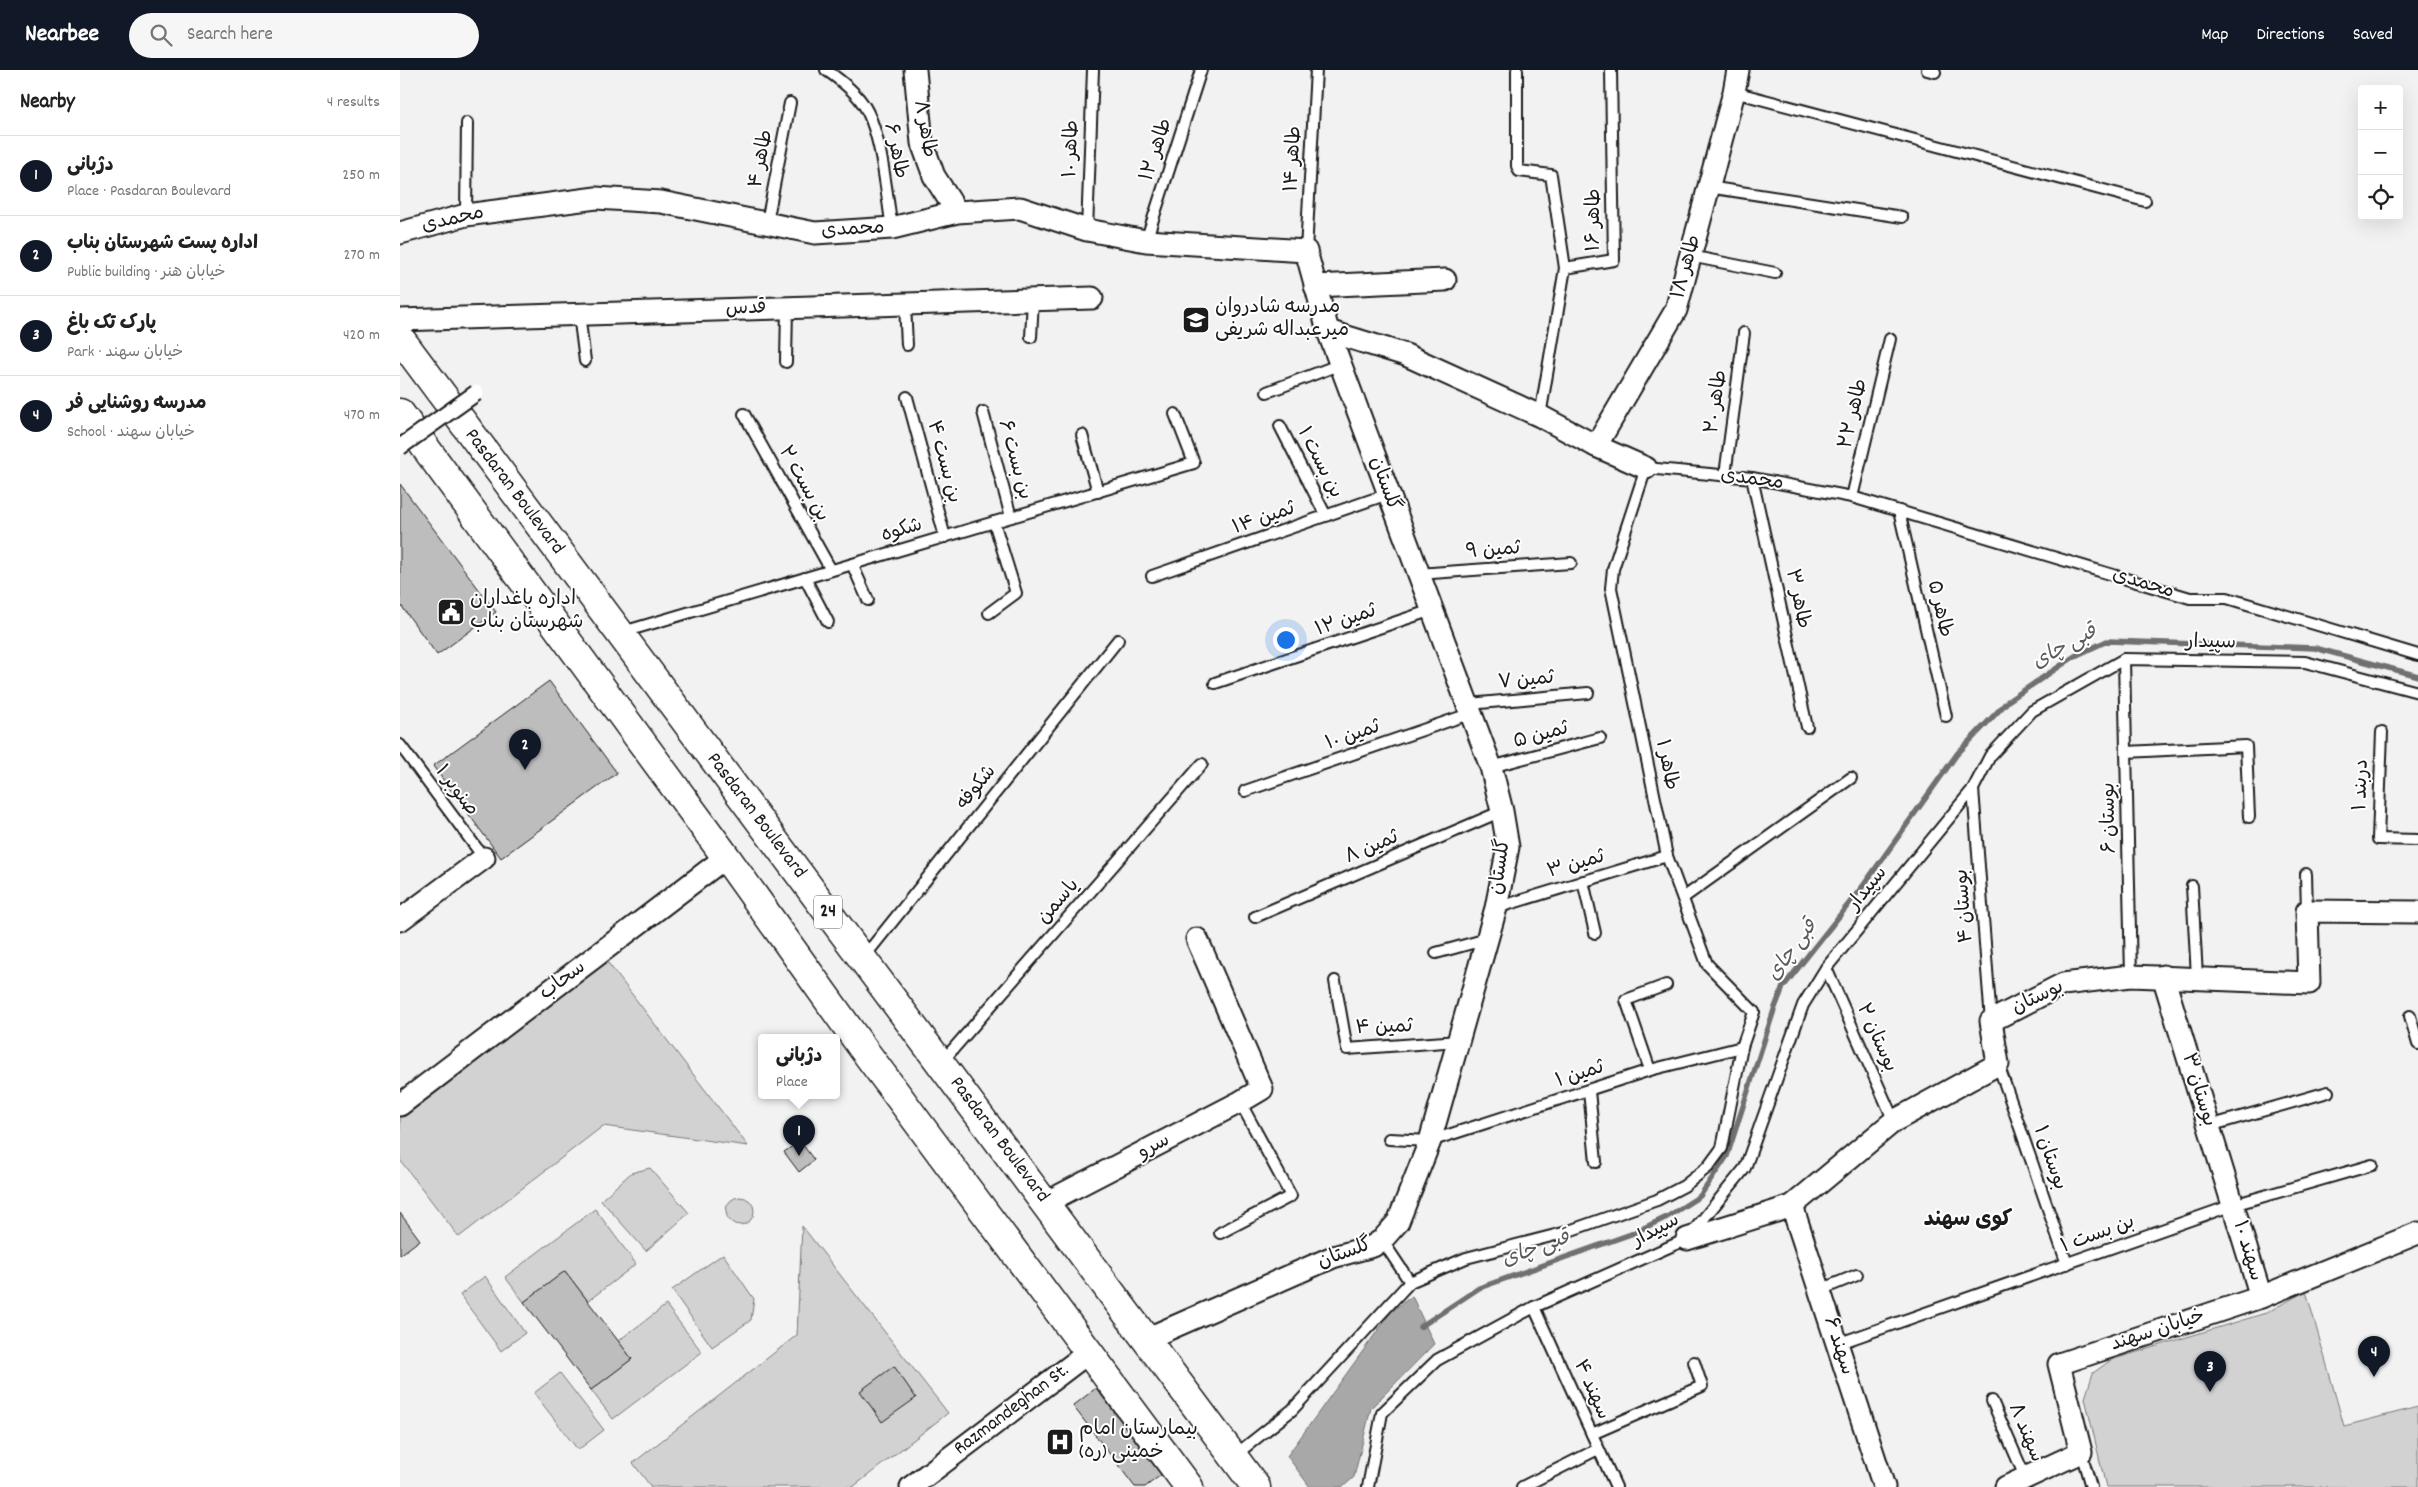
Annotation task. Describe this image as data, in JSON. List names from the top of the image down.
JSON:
{
  "streets": {
    "highway": ["Pasdaran Boulevard", "24"],
    "street": [
      "طاهر ۸",
      "محمدی",
      "طاهر ۱۸",
      "قدس",
      "گلستان",
      "سحاب",
      "بوستان",
      "بوستان ۳",
      "سرو",
      "سهند ۱۰",
      "خیابان سهند",
      "سهند ۶",
      "Razmandeghan St."
    ],
    "lane": [
      "طاهر ۱۰",
      "طاهر ۱۲",
      "طاهر ۶",
      "طاهر ۴",
      "طاهر ۱۴",
      "طاهر ۱۶",
      "طاهر ۲۰",
      "طاهر ۲۲",
      "بن بست ۶",
      "بن بست ۴",
      "بن بست ۱",
      "بن بست ۲",
      "ثمین ۱۴",
      "شکوه",
      "ثمین ۹",
      "طاهر ۳",
      "طاهر ۵",
      "ثمین ۱۲",
      "سپیدار",
      "ثمین ۷",
      "ثمین ۱۰",
      "ثمین ۵",
      "طاهر ۱",
      "دربند ۱",
      "شکوفه",
      "صنوبر ۱",
      "بوستان ۶",
      "ثمین ۸",
      "ثمین ۳",
      "یاسمن",
      "بوستان ۴",
      "ثمین ۴",
      "بوستان ۲",
      "ثمین ۱",
      "بوستان ۱",
      "سهند ۴",
      "سهند ۸"
    ]
  },
  "crossings": [
    ["طاهر ۸", "محمدی"],
    ["طاهر ۱۰", "محمدی"],
    ["طاهر ۱۲", "محمدی"],
    ["طاهر ۶", "محمدی"],
    ["طاهر ۴", "محمدی"],
    ["طاهر ۱۴", "محمدی"],
    ["طاهر ۱۴", "گلستان"],
    ["محمدی", "طاهر ۱۶"],
    ["محمدی", "طاهر ۱۸"],
    ["محمدی", "طاهر ۲۰"],
    ["محمدی", "طاهر ۲۲"],
    ["محمدی", "گلستان"],
    ["محمدی", "طاهر ۳"],
    ["محمدی", "طاهر ۵"],
    ["محمدی", "طاهر ۱"],
    ["بن بست ۶", "شکوه"],
    ["بن بست ۴", "شکوه"],
    ["بن بست ۱", "ثمین ۱۴"],
    ["بن بست ۱", "بوستان ۳"],
    ["بن بست ۱", "بوستان ۱"],
    ["بن بست ۱", "سهند ۱۰"],
    ["بن بست ۱", "سهند ۶"],
    ["بن بست ۲", "شکوه"],
    ["گلستان", "Pasdaran Boulevard"],
    ["گلستان", "ثمین ۱۴"],
    ["گلستان", "ثمین ۹"],
    ["گلستان", "ثمین ۱۲"],
    ["گلستان", "ثمین ۷"],
    ["گلستان", "ثمین ۱۰"],
    ["گلستان", "ثمین ۵"],
    ["گلستان", "ثمین ۸"],
    ["گلستان", "ثمین ۳"],
    ["گلستان", "ثمین ۴"],
    ["گلستان", "ثمین ۱"],
    ["Pasdaran Boulevard", "شکوه"],
    ["Pasdaran Boulevard", "شکوفه"],
    ["Pasdaran Boulevard", "یاسمن"],
    ["Pasdaran Boulevard", "سرو"],
    ["سپیدار", "بوستان ۶"],
    ["سپیدار", "بوستان ۴"],
    ["سپیدار", "بوستان ۲"],
    ["سپیدار", "سهند ۴"],
    ["ثمین ۷", "ثمین ۱۰"],
    ["طاهر ۱", "ثمین ۳"],
    ["طاهر ۱", "ثمین ۱"],
    ["بوستان ۶", "بوستان"],
    ["بوستان ۴", "بوستان"],
    ["بوستان", "بوستان ۳"],
    ["بوستان", "بوستان ۱"],
    ["بوستان ۳", "سهند ۱۰"],
    ["سهند ۱۰", "خیابان سهند"]
  ],
  "districts": ["کوی سهند"],
  "water": ["قبی چای"],
  "places": {
    "school or university": ["مدرسه شادروان میرعبداله شریفی"],
    "public building": ["اداره باغداران شهرستان بناب"],
    "hospital": ["بیمارستان امام خمینی (ره)"]
  },
  "page": {
    "header": "Nearbee",
    "search": "Search here",
    "nav": ["Map", "Directions", "Saved"],
    "heading": ["Nearby", "4 results"],
    "map_buttons": ["+", "−"],
    "list": [
      {
        "mark": "1",
        "name": "دژبانی",
        "note": "Place · Pasdaran Boulevard",
        "value": "250 m"
      },
      {
        "mark": "2",
        "name": "اداره پست شهرستان بناب",
        "note": "Public building · خیابان هنر",
        "value": "270 m"
      },
      {
        "mark": "3",
        "name": "پارک تک باغ",
        "note": "Park · خیابان سهند",
        "value": "420 m"
      },
      {
        "mark": "4",
        "name": "مدرسه روشنایی فر",
        "note": "School · خیابان سهند",
        "value": "470 m"
      }
    ],
    "pins": [
      "2",
      "1",
      "4",
      "3"
    ],
    "popup": ["دژبانی", "Place"]
  }
}
